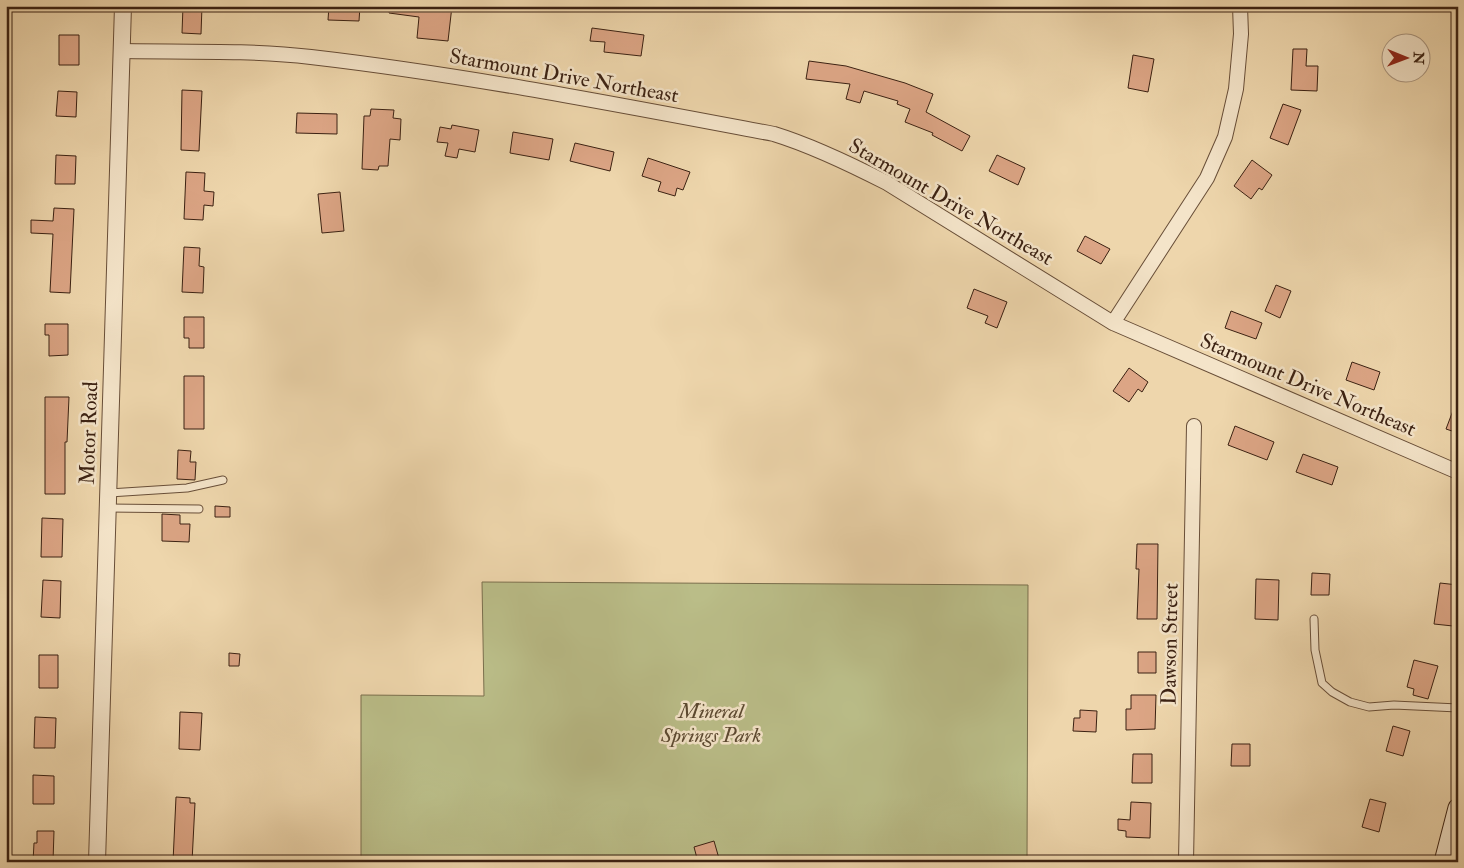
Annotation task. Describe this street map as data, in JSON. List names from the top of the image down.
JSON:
{
  "streets": {
    "street": ["Starmount Drive Northeast", "Motor Road", "Dawson Street"]
  },
  "crossings": [
    ["Starmount Drive Northeast", "Motor Road"]
  ],
  "parks": ["Mineral Springs Park"],
  "north": "right"
}
